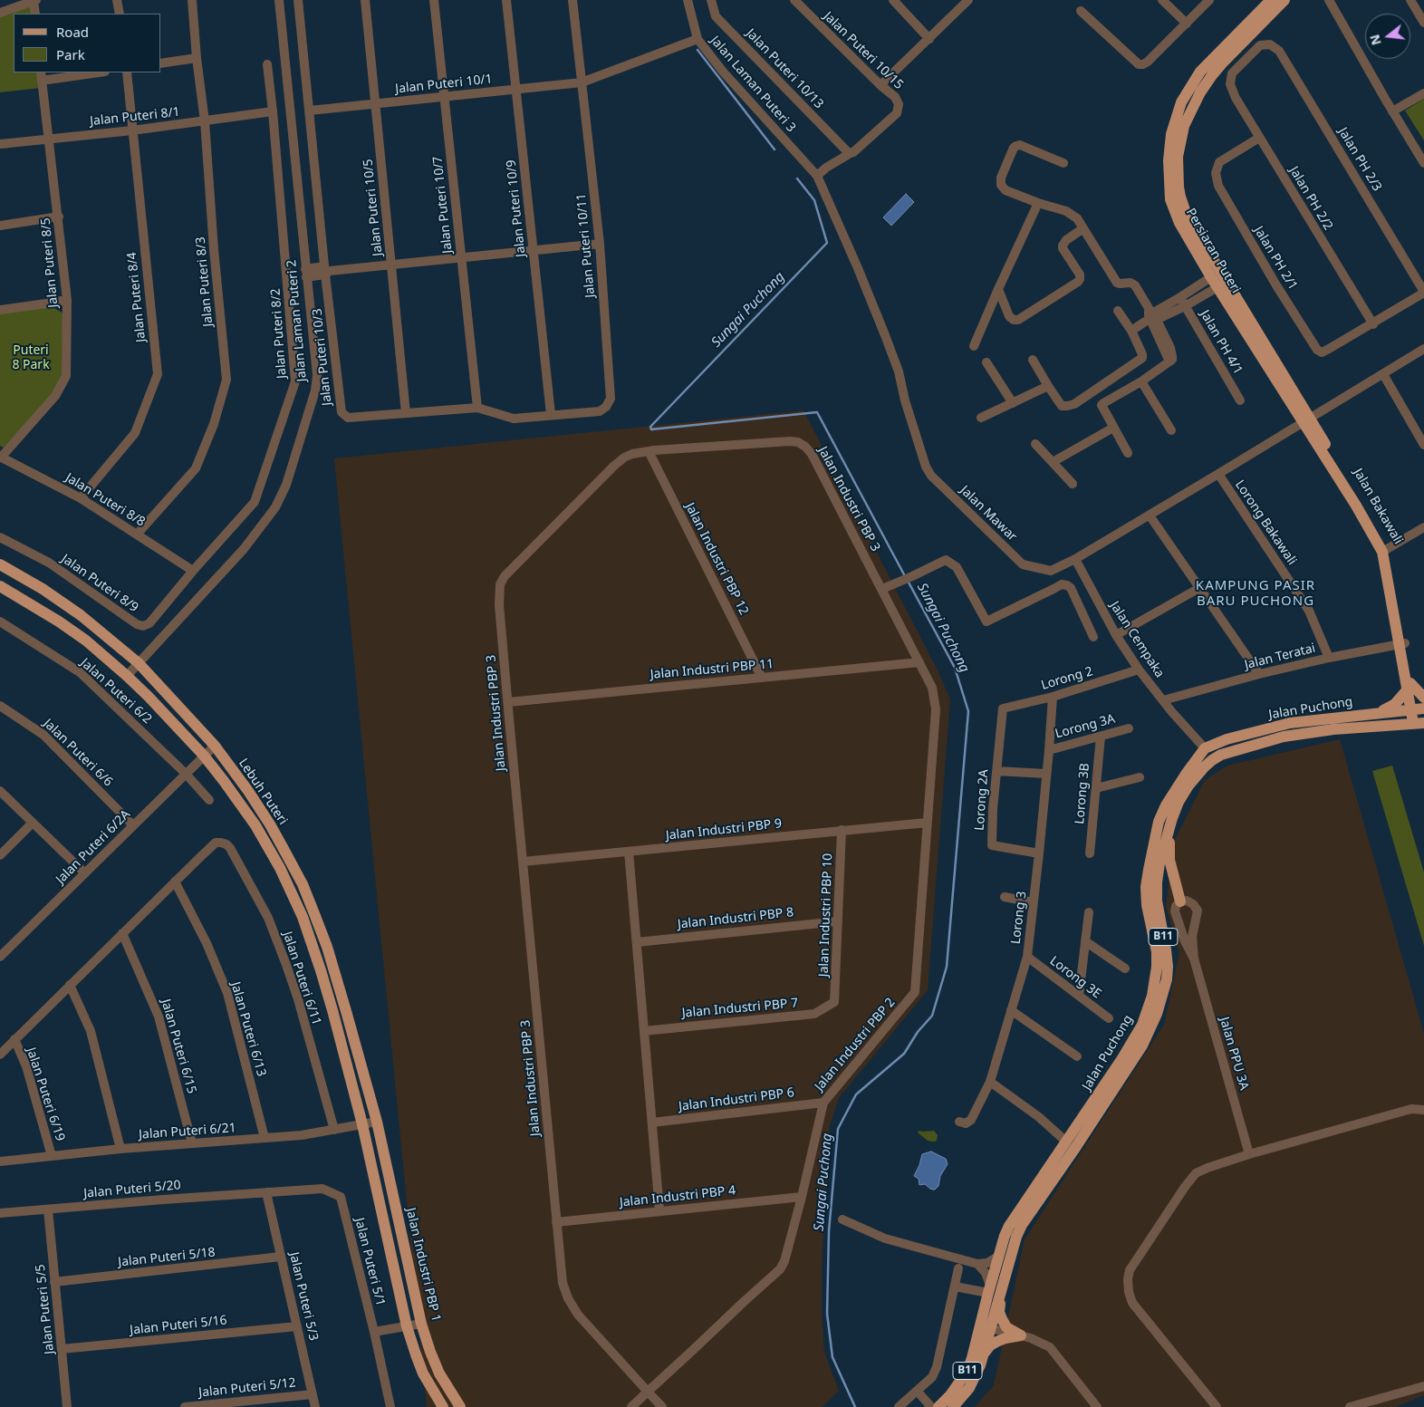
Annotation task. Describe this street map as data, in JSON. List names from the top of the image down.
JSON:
{
  "streets": {
    "main road": [
      "Persiaran Puteri",
      "Jalan Bakawali",
      "Jalan Puchong",
      "Lebuh Puteri",
      "B11",
      "Jalan Industri PBP 1"
    ],
    "street": [
      "Jalan Puteri 10/15",
      "Jalan Puteri 10/13",
      "Jalan Puteri 10/1",
      "Jalan Laman Puteri 3",
      "Jalan Puteri 8/1",
      "Jalan PH 2/3",
      "Jalan PH 2/2",
      "Jalan Puteri 10/7",
      "Jalan Puteri 10/5",
      "Jalan Puteri 10/9",
      "Jalan Puteri 10/11",
      "Jalan PH 2/1",
      "Jalan Puteri 8/5",
      "Jalan Puteri 8/3",
      "Jalan Puteri 8/4",
      "Jalan Laman Puteri 2",
      "Jalan Puteri 8/2",
      "Jalan PH 4/1",
      "Jalan Puteri 10/3",
      "Jalan Industri PBP 3",
      "Jalan Puteri 8/8",
      "Jalan Mawar",
      "Lorong Bakawali",
      "Jalan Industri PBP 12",
      "Jalan Puteri 8/9",
      "Jalan Cempaka",
      "Jalan Teratai",
      "Jalan Industri PBP 11",
      "Lorong 2",
      "Jalan Puteri 6/2",
      "Lorong 3A",
      "Jalan Puteri 6/6",
      "Lorong 3B",
      "Lorong 2A",
      "Jalan Industri PBP 9",
      "Jalan Puteri 6/2A",
      "Jalan Industri PBP 10",
      "Lorong 3",
      "Jalan Industri PBP 8",
      "Lorong 3E",
      "Jalan Puteri 6/11",
      "Jalan Industri PBP 7",
      "Jalan Puteri 6/13",
      "Jalan Industri PBP 2",
      "Jalan Puteri 6/15",
      "Jalan PPU 3A",
      "Jalan Puteri 6/19",
      "Jalan Industri PBP 6",
      "Jalan Puteri 6/21",
      "Jalan Puteri 5/20",
      "Jalan Industri PBP 4",
      "Jalan Puteri 5/18",
      "Jalan Puteri 5/1",
      "Jalan Puteri 5/3",
      "Jalan Puteri 5/5",
      "Jalan Puteri 5/16",
      "Jalan Puteri 5/12"
    ]
  },
  "crossings": [
    ["Jalan Puteri 10/15", "Jalan Puteri 10/13"],
    ["Jalan Puteri 10/1", "Jalan Laman Puteri 3"],
    ["Jalan Puteri 10/1", "Jalan Puteri 10/7"],
    ["Jalan Puteri 10/1", "Jalan Puteri 10/5"],
    ["Jalan Puteri 10/1", "Jalan Puteri 10/9"],
    ["Jalan Puteri 10/1", "Jalan Puteri 10/11"],
    ["Jalan Puteri 10/1", "Jalan Puteri 10/3"],
    ["Jalan Laman Puteri 3", "Jalan Mawar"],
    ["Jalan Puteri 8/1", "Jalan Puteri 8/5"],
    ["Jalan Puteri 8/1", "Jalan Puteri 8/3"],
    ["Jalan Puteri 8/1", "Jalan Puteri 8/4"],
    ["Jalan Puteri 8/1", "Jalan Puteri 8/2"],
    ["Jalan PH 2/3", "Jalan PH 2/2"],
    ["Jalan PH 2/2", "Jalan PH 2/1"],
    ["Jalan Puteri 10/7", "Jalan Puteri 10/3"],
    ["Jalan Puteri 10/5", "Jalan Puteri 10/3"],
    ["Jalan Puteri 10/9", "Jalan Puteri 10/3"],
    ["Jalan Puteri 10/11", "Jalan Puteri 10/3"],
    ["Persiaran Puteri", "Jalan Bakawali"],
    ["Persiaran Puteri", "Jalan Mawar"],
    ["Jalan Puteri 8/5", "Jalan Puteri 8/8"],
    ["Jalan Puteri 8/3", "Jalan Puteri 8/8"],
    ["Jalan Puteri 8/4", "Jalan Puteri 8/8"],
    ["Jalan Laman Puteri 2", "Lebuh Puteri"],
    ["Jalan Puteri 8/2", "Jalan Puteri 8/8"],
    ["Jalan Puteri 8/2", "Jalan Puteri 8/9"],
    ["Jalan Industri PBP 3", "Jalan Industri PBP 12"],
    ["Jalan Industri PBP 3", "Jalan Industri PBP 11"],
    ["Jalan Industri PBP 3", "Jalan Industri PBP 9"],
    ["Jalan Industri PBP 3", "Jalan Industri PBP 2"],
    ["Jalan Industri PBP 3", "Jalan Industri PBP 4"],
    ["Jalan Puteri 8/8", "Jalan Puteri 8/9"],
    ["Jalan Bakawali", "Jalan Mawar"],
    ["Jalan Bakawali", "Jalan Teratai"],
    ["Jalan Bakawali", "Jalan Puchong"],
    ["Jalan Mawar", "Lorong Bakawali"],
    ["Jalan Mawar", "Jalan Cempaka"],
    ["Lorong Bakawali", "Jalan Teratai"],
    ["Jalan Industri PBP 12", "Jalan Industri PBP 11"],
    ["Jalan Cempaka", "Jalan Teratai"],
    ["Jalan Cempaka", "Lorong 2"],
    ["Jalan Cempaka", "Jalan Puchong"],
    ["Jalan Industri PBP 11", "Jalan Industri PBP 2"],
    ["Lorong 2", "Lorong 2A"],
    ["Lorong 2", "Lorong 3"],
    ["Jalan Puteri 6/2", "Jalan Puteri 6/2A"],
    ["Lorong 3A", "Lorong 3B"],
    ["Lorong 3A", "Lorong 3"],
    ["Jalan Puteri 6/6", "Jalan Puteri 6/2A"],
    ["Lebuh Puteri", "Jalan Puteri 6/2A"],
    ["Lebuh Puteri", "Jalan Puteri 6/21"],
    ["Lebuh Puteri", "Jalan Industri PBP 1"],
    ["Lorong 2A", "Lorong 3"],
    ["Jalan Industri PBP 9", "Jalan Industri PBP 10"],
    ["Jalan Industri PBP 9", "Jalan Industri PBP 2"],
    ["Jalan Industri PBP 10", "Jalan Industri PBP 8"],
    ["Jalan Industri PBP 10", "Jalan Industri PBP 7"],
    ["Lorong 3", "Lorong 3E"],
    ["Jalan Puteri 6/11", "Jalan Puteri 6/13"],
    ["Jalan Puteri 6/11", "Jalan Puteri 6/21"],
    ["Jalan Puteri 6/13", "Jalan Puteri 6/21"],
    ["Jalan Industri PBP 2", "Jalan Industri PBP 6"],
    ["Jalan Industri PBP 2", "Jalan Industri PBP 4"],
    ["Jalan Puteri 6/15", "Jalan Puteri 6/21"],
    ["Jalan Puteri 6/19", "Jalan Puteri 6/21"],
    ["Jalan Puteri 6/21", "Jalan Industri PBP 1"],
    ["Jalan Puteri 5/20", "Jalan Puteri 5/1"],
    ["Jalan Puteri 5/20", "Jalan Puteri 5/3"],
    ["Jalan Puteri 5/20", "Jalan Puteri 5/5"],
    ["Jalan Puteri 5/18", "Jalan Puteri 5/3"],
    ["Jalan Puteri 5/18", "Jalan Puteri 5/5"],
    ["Jalan Puteri 5/1", "Jalan Puteri 5/3"],
    ["Jalan Puteri 5/3", "Jalan Puteri 5/16"],
    ["Jalan Puteri 5/3", "Jalan Puteri 5/12"],
    ["Jalan Puteri 5/5", "Jalan Puteri 5/16"]
  ],
  "districts": ["KAMPUNG PASIR BARU PUCHONG"],
  "water": ["Sungai Puchong"],
  "parks": ["Puteri 8 Park"],
  "legend": ["Road", "Park"],
  "north": "left"
}
